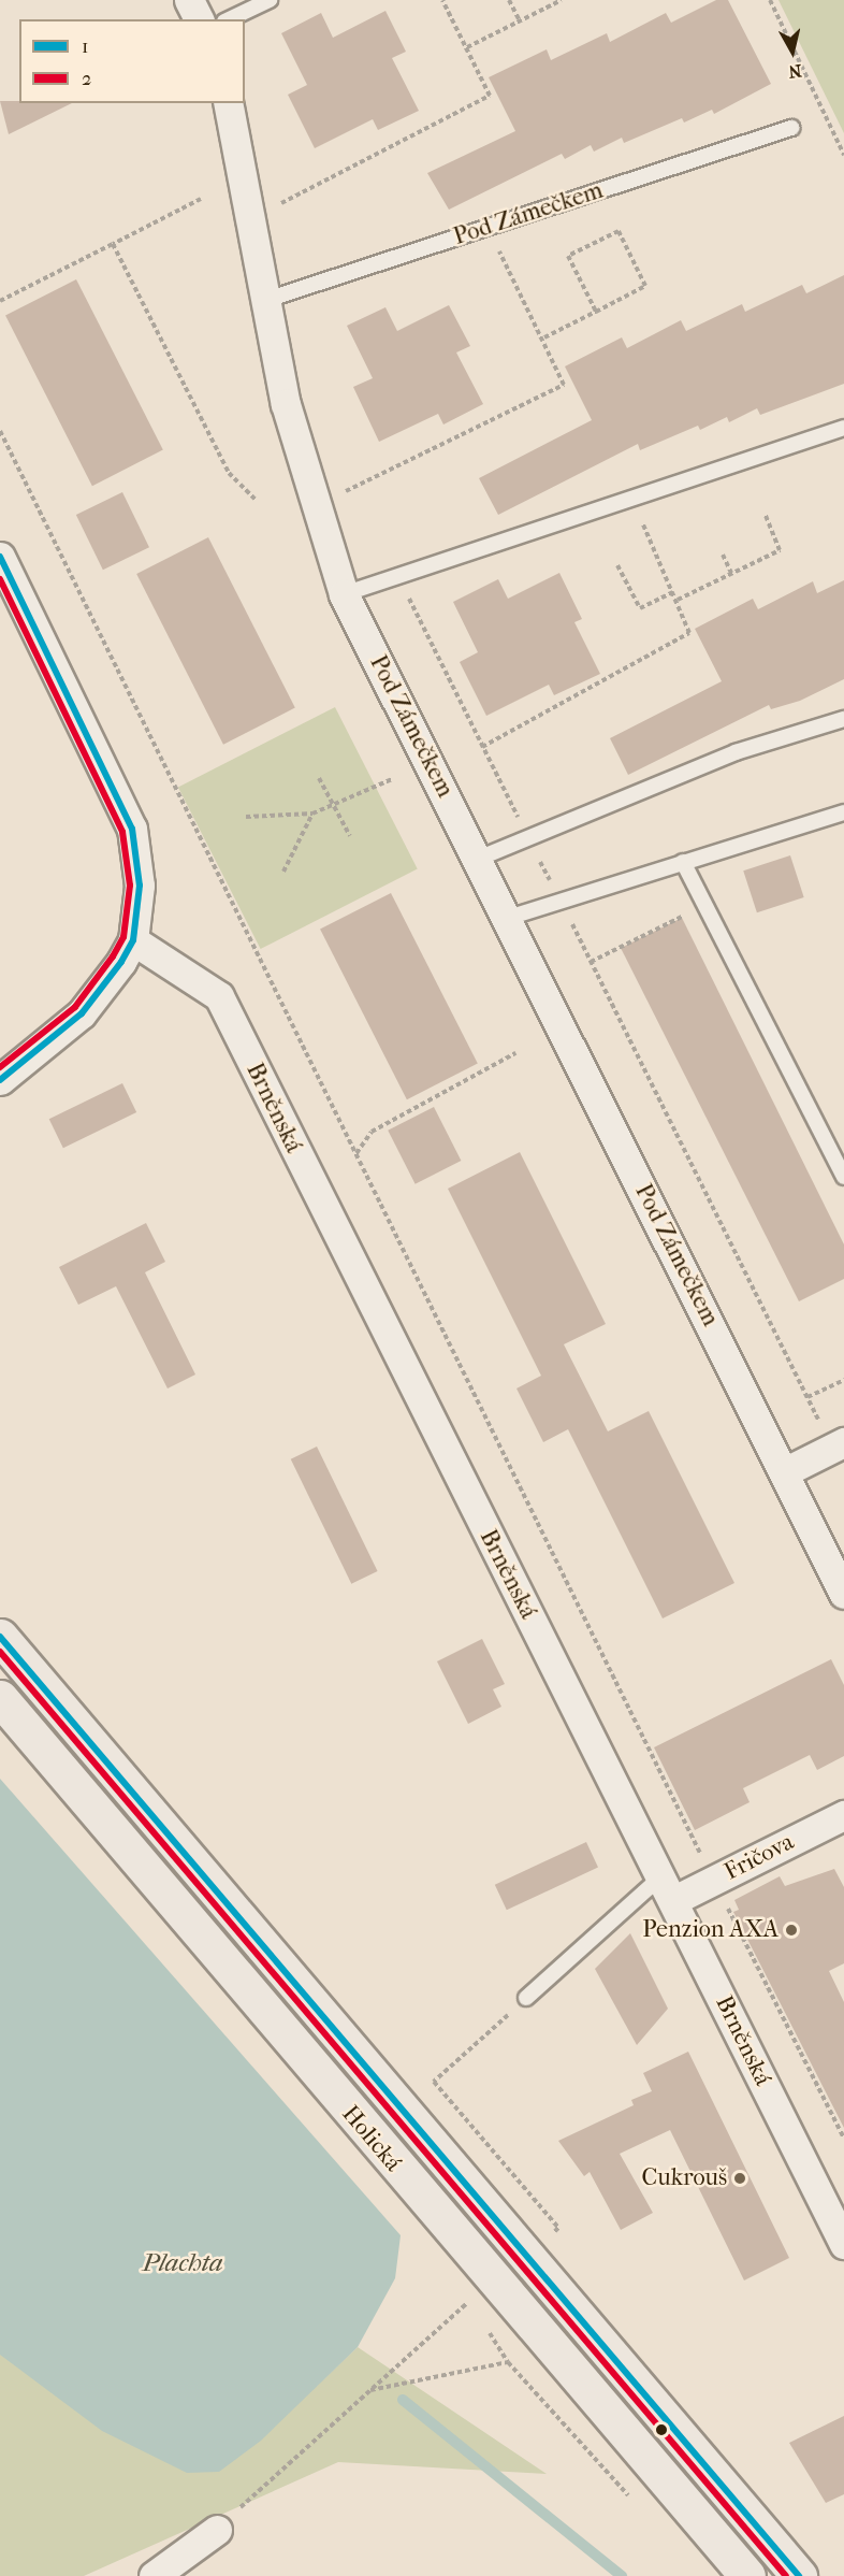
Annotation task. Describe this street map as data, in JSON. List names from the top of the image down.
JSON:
{
  "streets": {
    "main road": ["Holická"],
    "street": ["Pod Zámečkem", "Brněnská", "Fričova"]
  },
  "crossings": [
    ["Brněnská", "Fričova"]
  ],
  "water": ["Plachta"],
  "places": ["Penzion AXA", "Cukrouš"],
  "lines": ["transit line 1", "transit line 2"],
  "legend": ["1", "2"],
  "north": "bottom"
}
